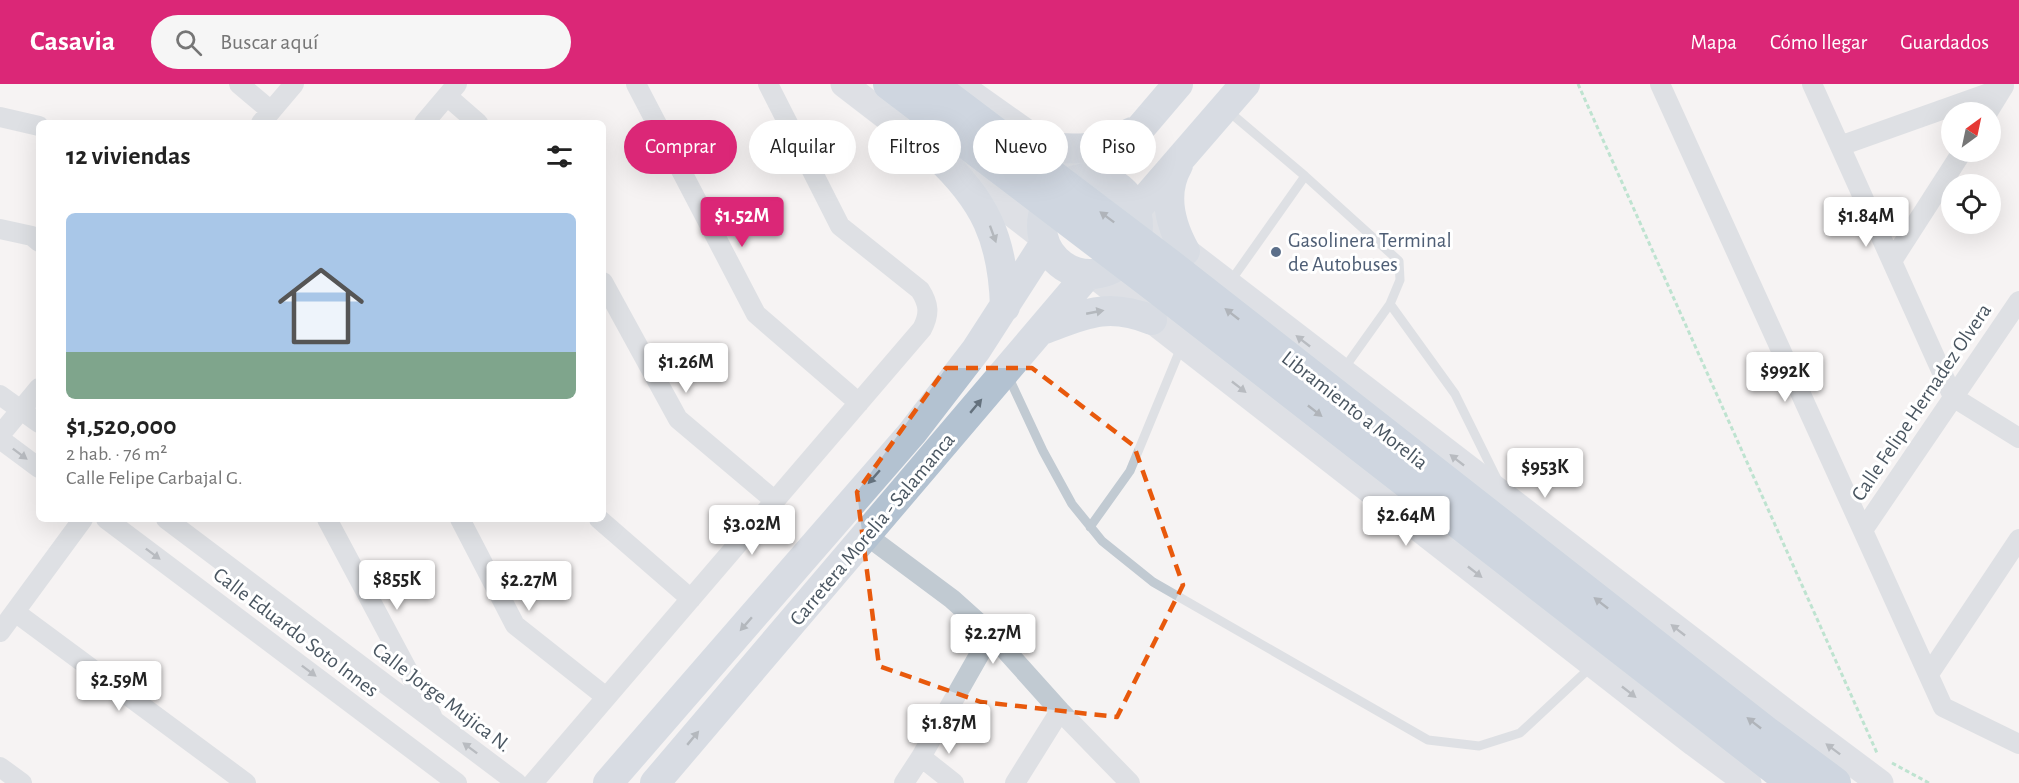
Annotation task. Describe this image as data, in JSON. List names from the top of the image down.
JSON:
{
  "streets": {
    "highway": ["Libramiento a Morelia"],
    "main road": ["Carretera Morelia - Salamanca"],
    "street": ["Calle Felipe Hernadez Olvera", "Calle Eduardo Soto Innes", "Calle Jorge Mujica N."]
  },
  "places": ["Gasolinera Terminal de Autobuses"],
  "north": "top right",
  "page": {
    "header": "Casavia",
    "search": "Buscar aquí",
    "nav": ["Mapa", "Cómo llegar", "Guardados"],
    "chip": [
      "Comprar",
      "Alquilar",
      "Filtros",
      "Nuevo",
      "Piso"
    ],
    "heading": "12 viviendas",
    "list": [
      {
        "name": "$1,520,000",
        "note": "2 hab. · 76 m² · Calle Felipe Carbajal G."
      }
    ],
    "price": [
      "$1.52M",
      "$1.84M",
      "$1.26M",
      "$992K",
      "$953K",
      "$2.64M",
      "$3.02M",
      "$855K",
      "$2.27M",
      "$2.27M",
      "$2.59M",
      "$1.87M"
    ]
  }
}
